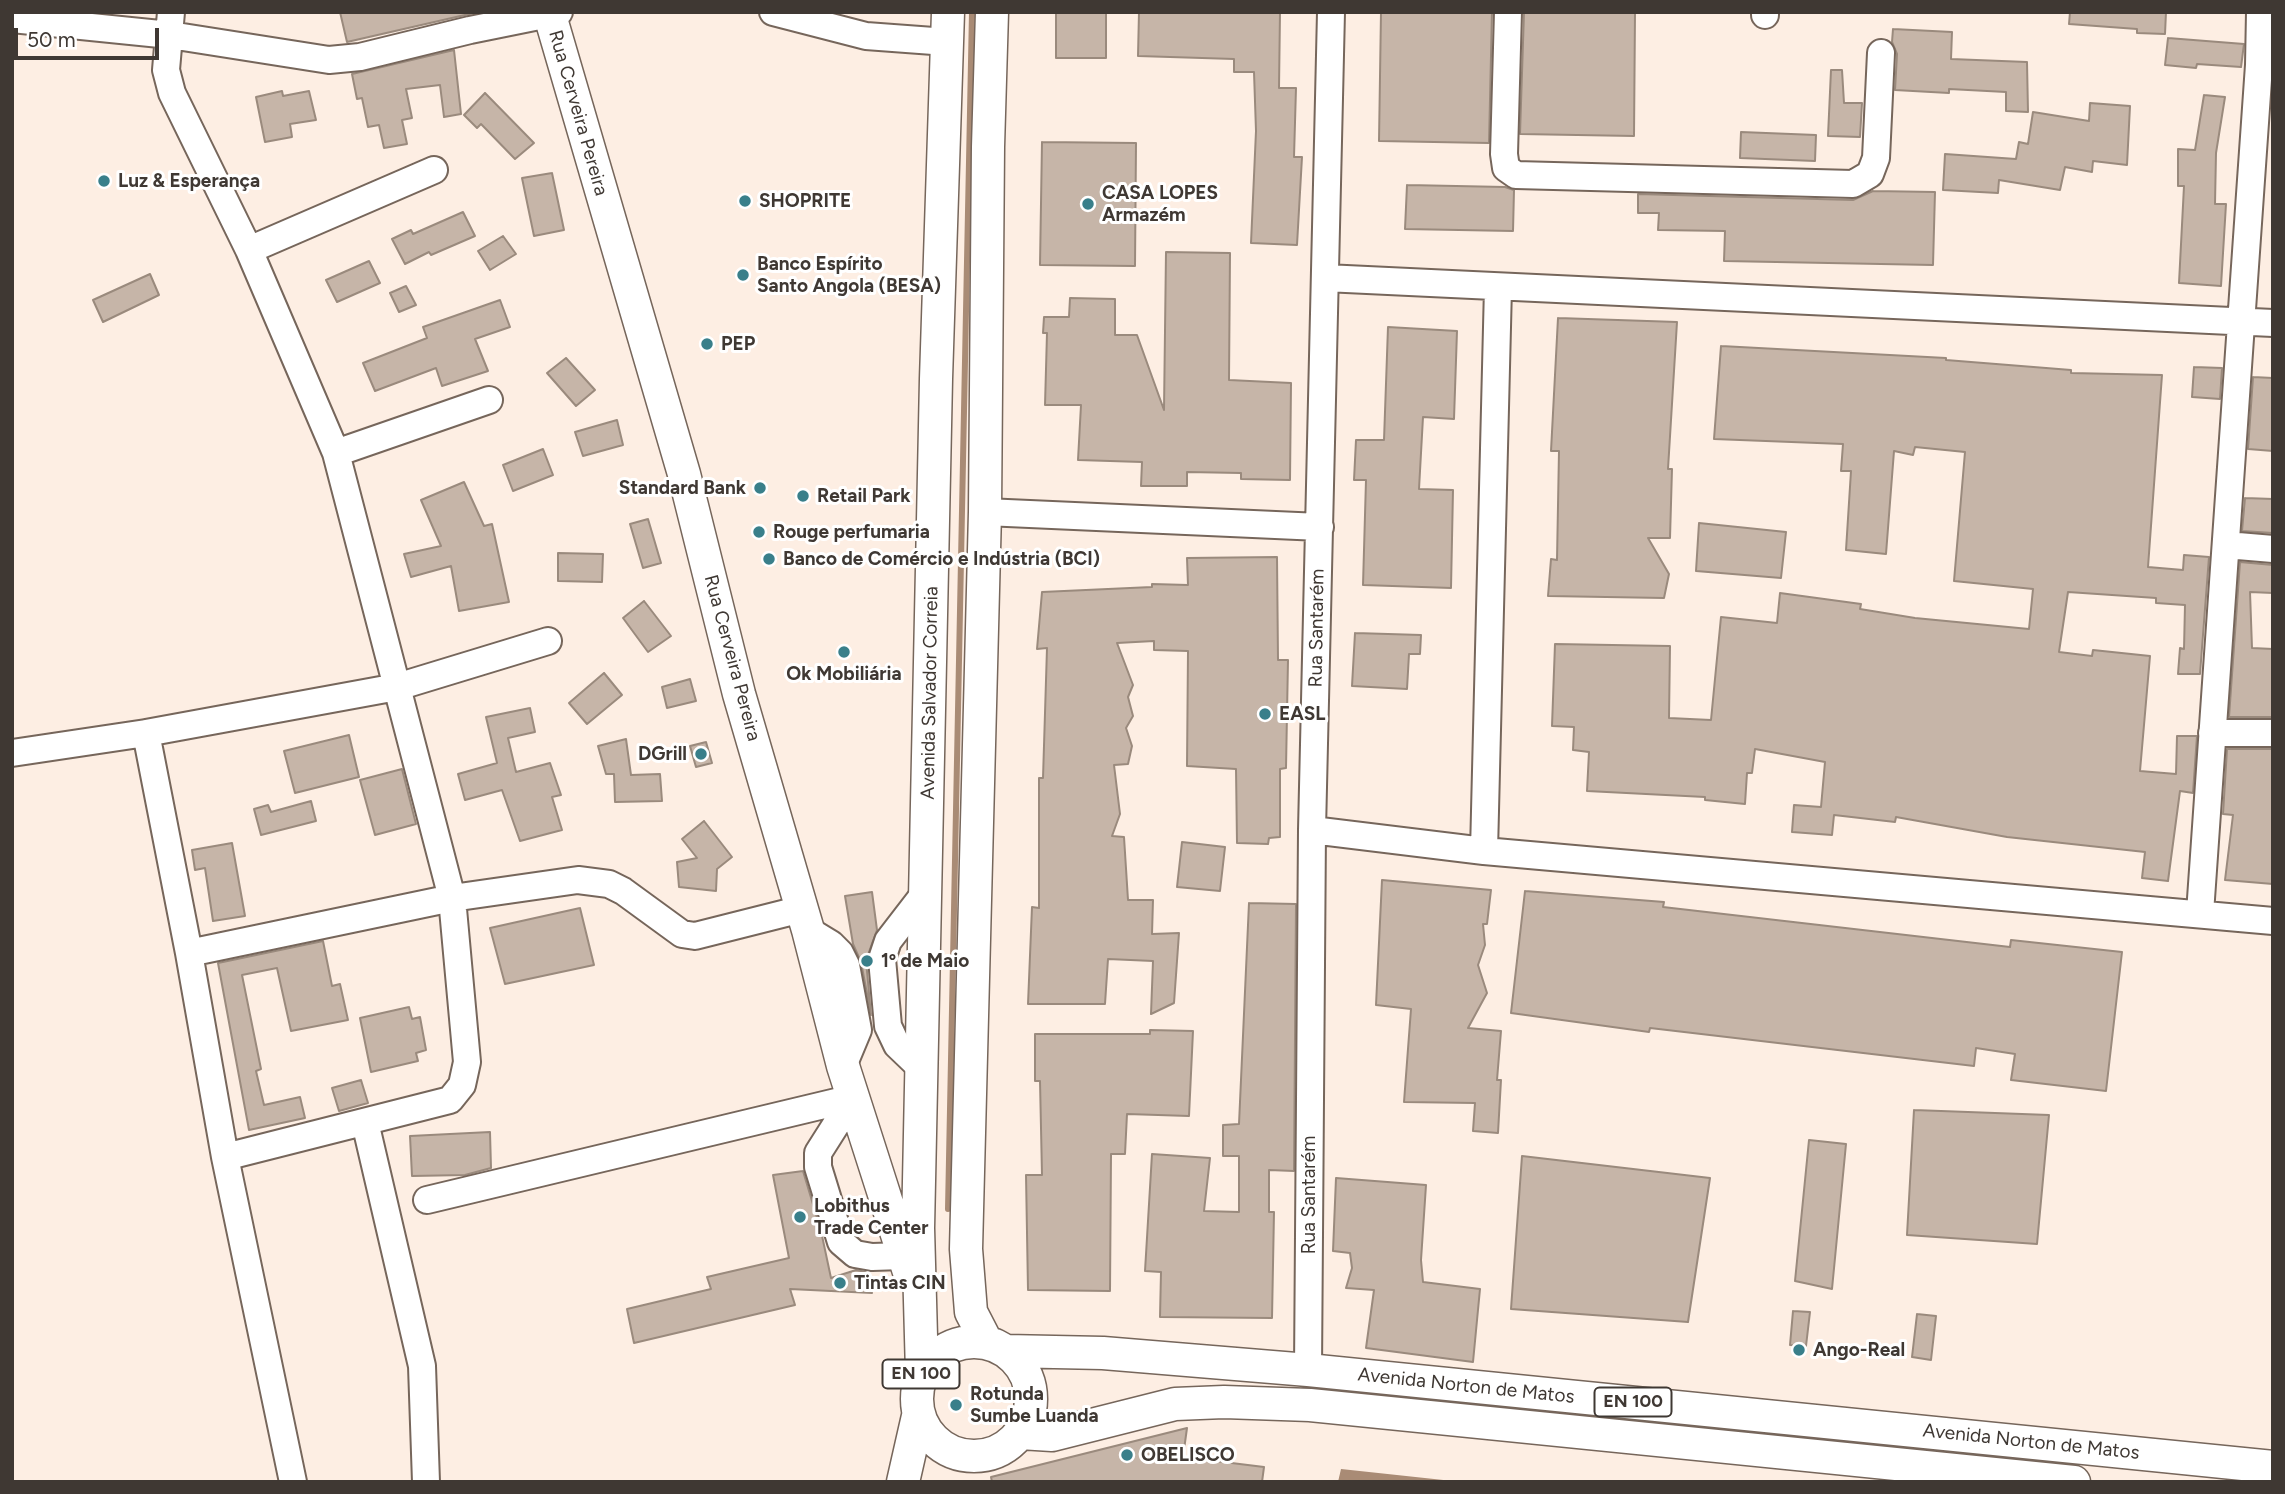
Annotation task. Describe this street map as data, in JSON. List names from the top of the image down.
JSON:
{
  "streets": {
    "main road": [
      "Rua Cerveira Pereira",
      "Avenida Salvador Correia",
      "EN 100",
      "Avenida Norton de Matos"
    ],
    "street": ["Rua Santarém"]
  },
  "crossings": [
    ["Rua Cerveira Pereira", "Avenida Salvador Correia"],
    ["Rua Santarém", "Avenida Norton de Matos"],
    ["Avenida Salvador Correia", "EN 100"],
    ["Avenida Salvador Correia", "Avenida Norton de Matos"],
    ["EN 100", "Avenida Norton de Matos"]
  ],
  "places": [
    "Luz & Esperança",
    "SHOPRITE",
    "CASA LOPES Armazém",
    "Banco Espírito Santo Angola (BESA)",
    "PEP",
    "Standard Bank",
    "Retail Park",
    "Rouge perfumaria",
    "Banco de Comércio e Indústria (BCI)",
    "Ok Mobiliária",
    "EASL",
    "DGrill",
    "1º de Maio",
    "Lobithus Trade Center",
    "Tintas CIN",
    "Ango-Real",
    "Rotunda Sumbe Luanda",
    "OBELISCO"
  ],
  "scale_bar": "50 m"
}
